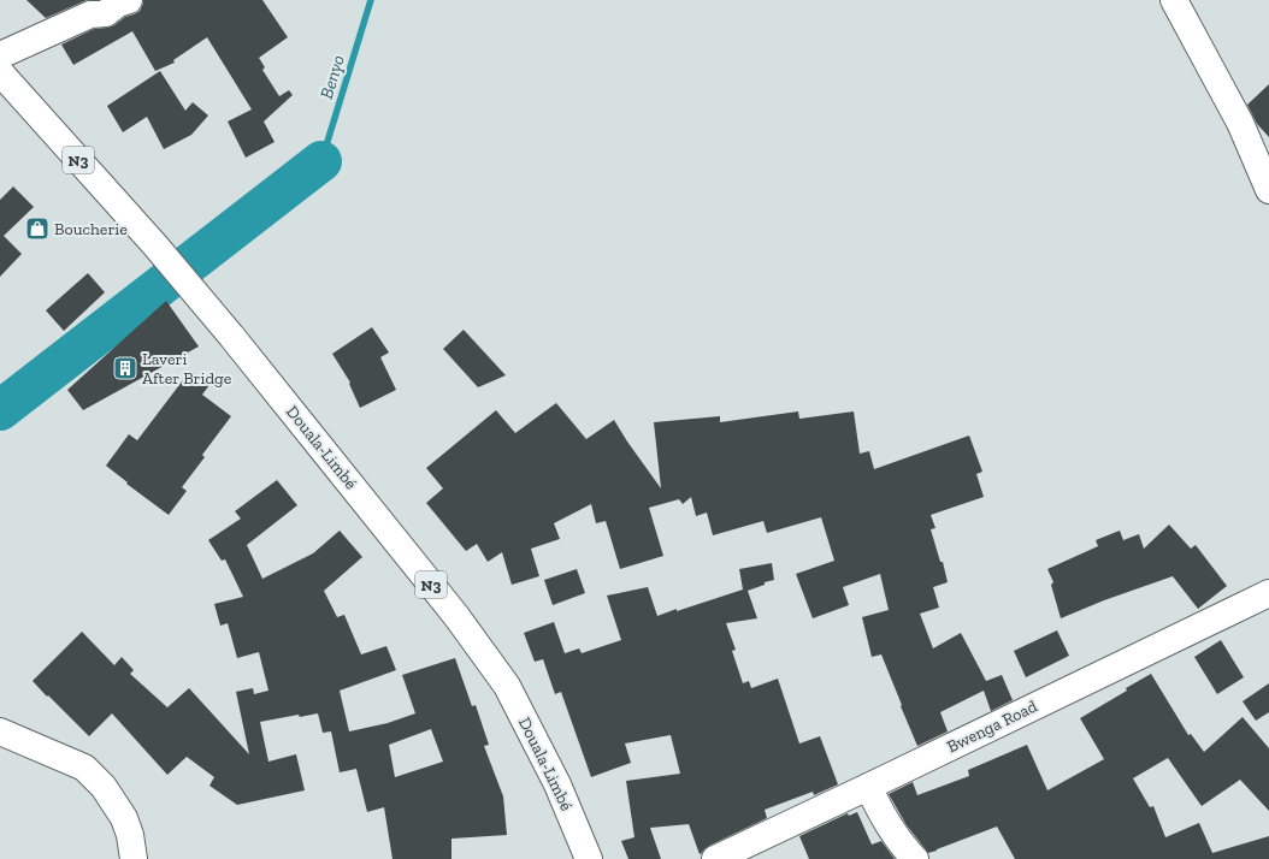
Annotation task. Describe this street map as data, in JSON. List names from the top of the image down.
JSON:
{
  "streets": {
    "main road": ["N3", "Douala-Limbé", "Bwenga Road"]
  },
  "water": ["Benyo"],
  "places": {
    "shop": ["Boucherie"],
    "building": ["Laveri After Bridge"]
  }
}
